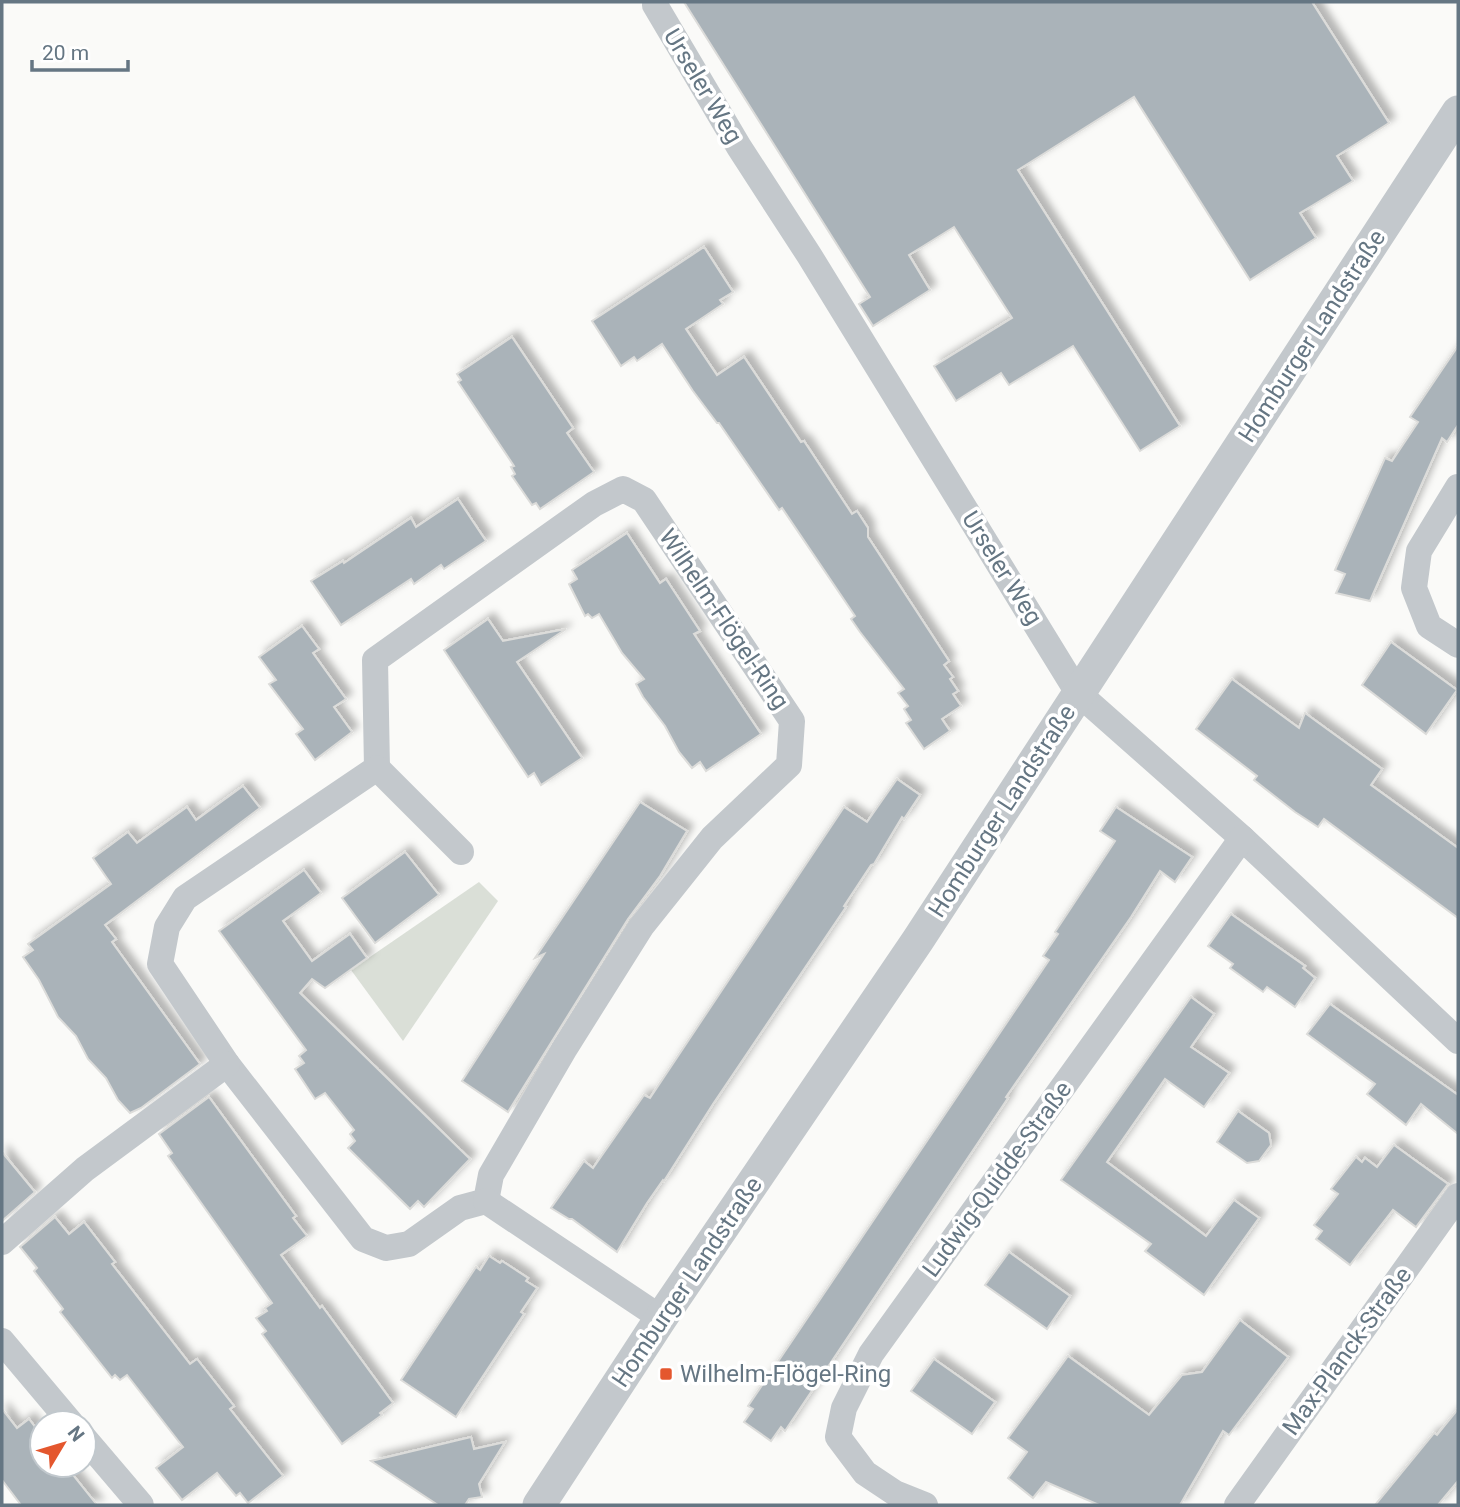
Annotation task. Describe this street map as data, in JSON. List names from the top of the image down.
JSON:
{
  "streets": {
    "street": [
      "Urseler Weg",
      "Homburger Landstraße",
      "Wilhelm-Flögel-Ring",
      "Ludwig-Quidde-Straße",
      "Max-Planck-Straße"
    ]
  },
  "crossings": [
    ["Urseler Weg", "Homburger Landstraße"],
    ["Urseler Weg", "Ludwig-Quidde-Straße"]
  ],
  "places": {
    "transit": ["Wilhelm-Flögel-Ring"]
  },
  "scale_bar": "20 m",
  "north": "top right"
}
